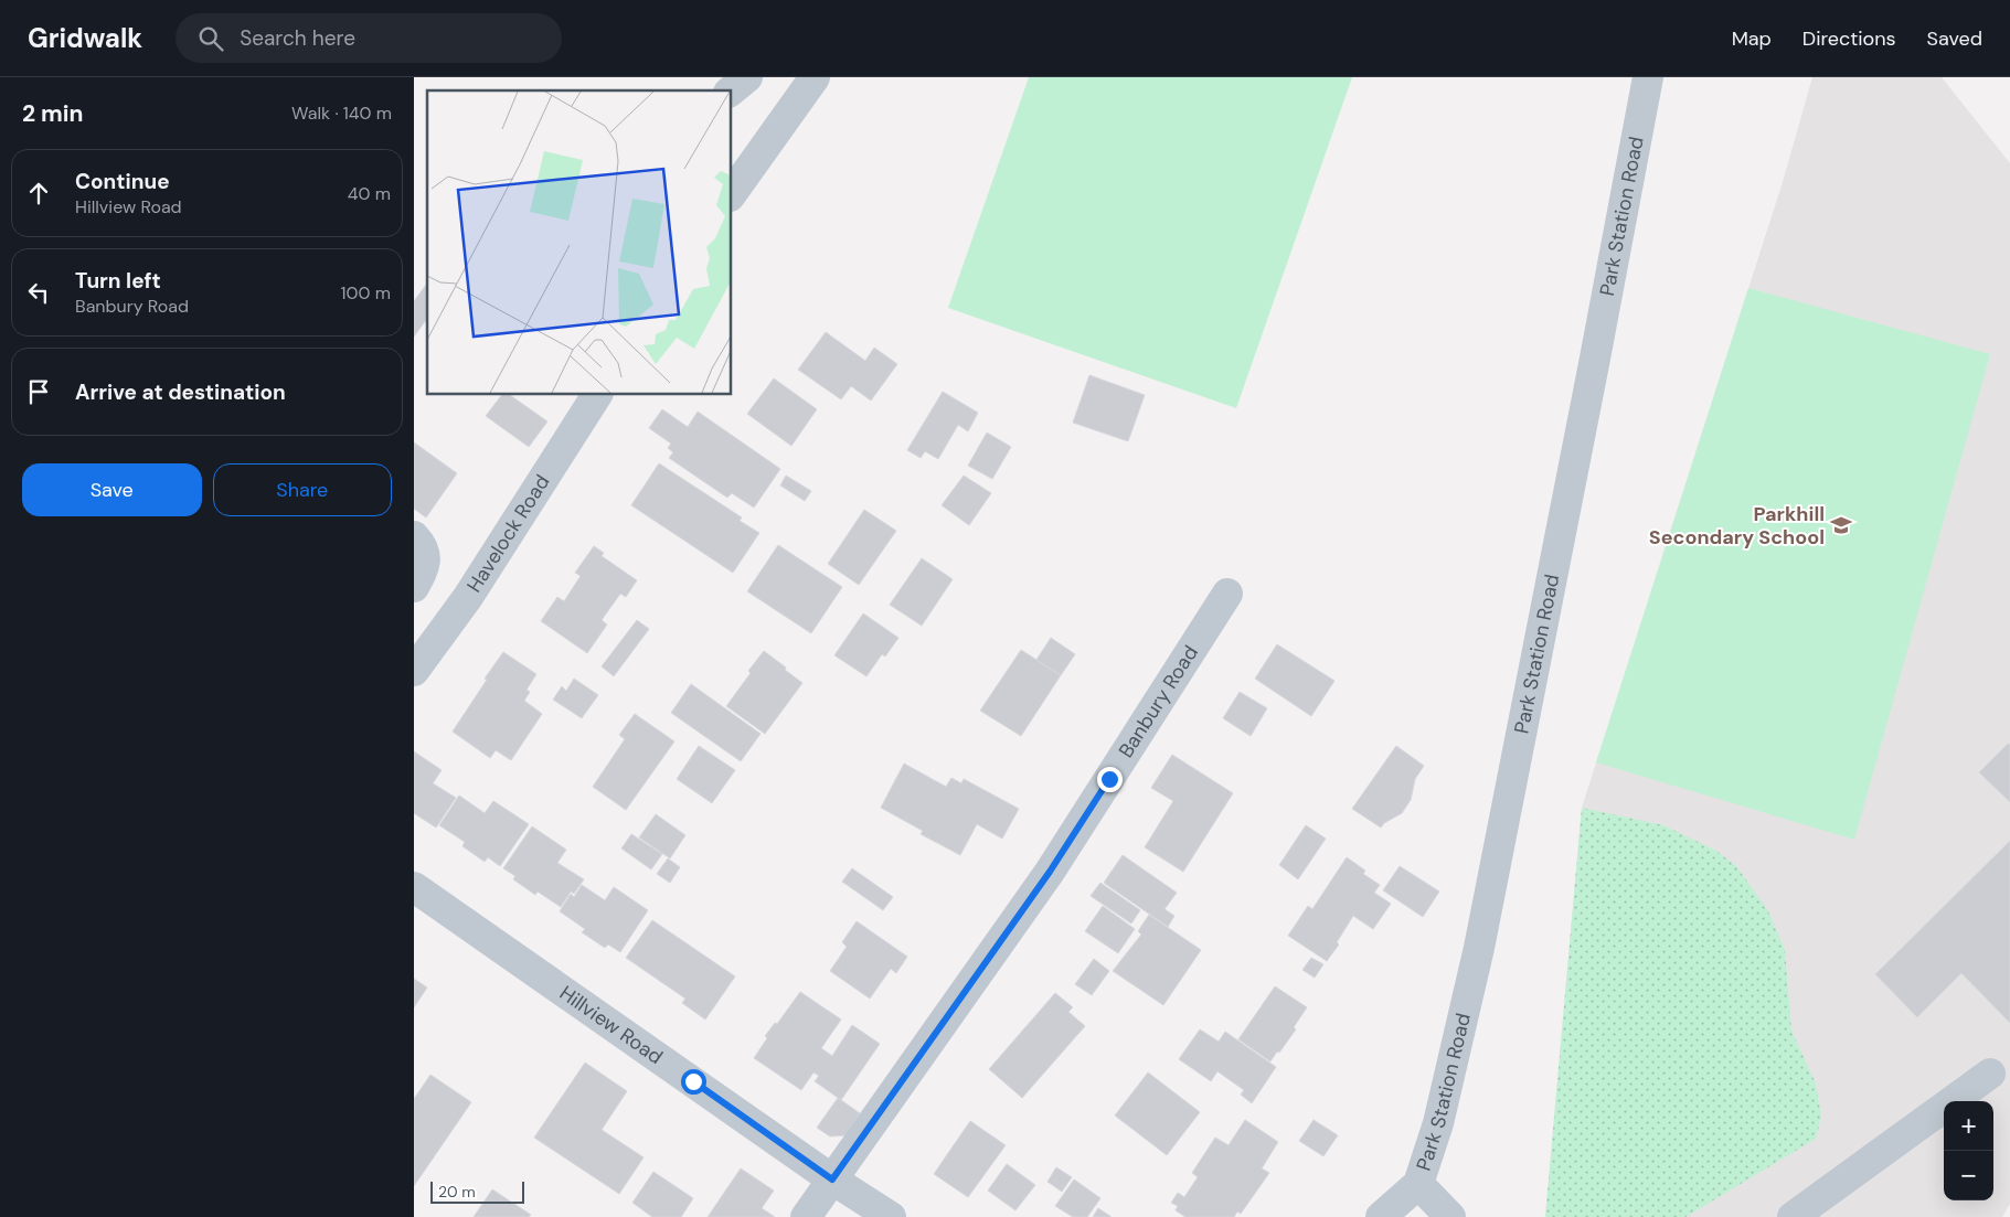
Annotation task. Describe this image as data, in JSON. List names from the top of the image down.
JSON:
{
  "streets": {
    "street": [
      "Park Station Road",
      "Havelock Road",
      "Banbury Road",
      "Hillview Road"
    ]
  },
  "crossings": [
    ["Banbury Road", "Hillview Road"]
  ],
  "places": {
    "school or university": ["Parkhill Secondary School"]
  },
  "scale_bar": "20 m",
  "page": {
    "header": "Gridwalk",
    "search": "Search here",
    "nav": ["Map", "Directions", "Saved"],
    "heading": ["2 min", "Walk · 140 m"],
    "list": [
      ["Continue", "Hillview Road", "40 m"],
      ["Turn left", "Banbury Road", "100 m"],
      "Arrive at destination"
    ],
    "buttons": ["Save", "Share"],
    "map_buttons": ["+", "−"],
    "scale": "20 m"
  }
}
